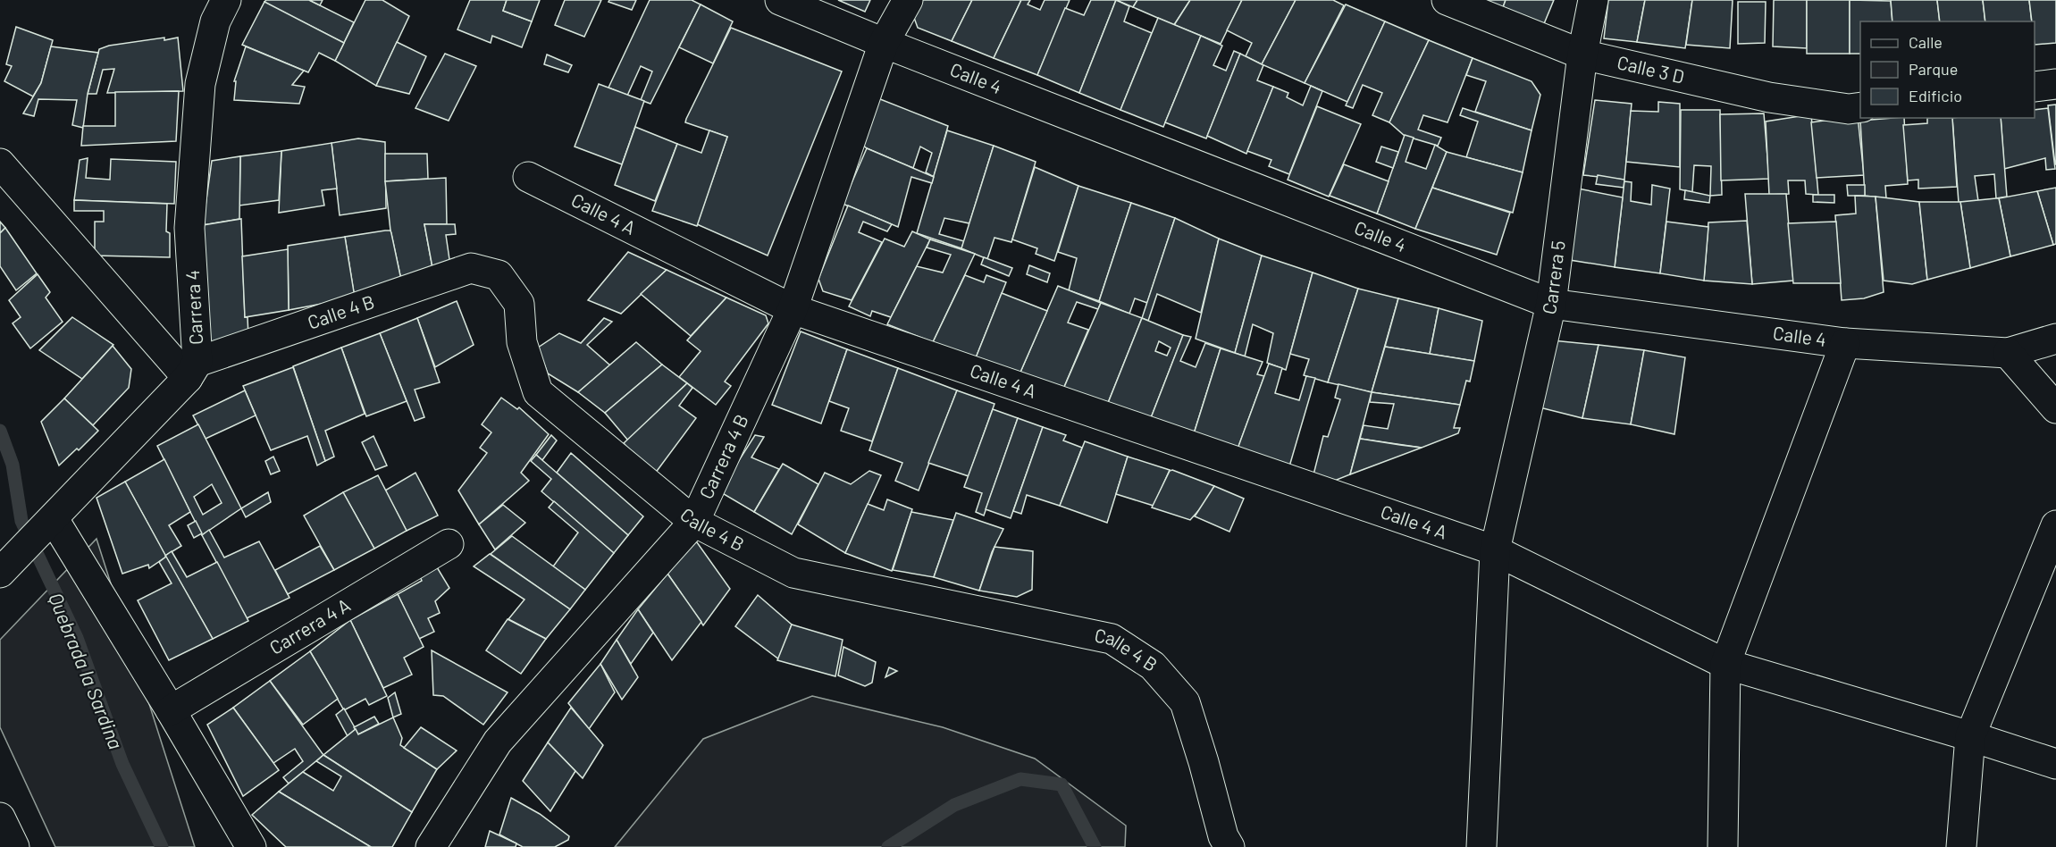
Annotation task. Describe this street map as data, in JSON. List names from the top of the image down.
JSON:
{
  "streets": {
    "street": [
      "Calle 3 D",
      "Calle 4",
      "Calle 4 A",
      "Carrera 5",
      "Carrera 4",
      "Calle 4 B",
      "Carrera 4 B",
      "Carrera 4 A"
    ]
  },
  "crossings": [
    ["Calle 3 D", "Carrera 5"],
    ["Calle 4", "Carrera 5"],
    ["Calle 4", "Carrera 4 B"],
    ["Calle 4 A", "Carrera 5"],
    ["Calle 4 A", "Carrera 4 B"],
    ["Carrera 4", "Calle 4 B"],
    ["Calle 4 B", "Carrera 4 B"]
  ],
  "water": ["Quebrada la Sardina"],
  "legend": ["Calle", "Parque", "Edificio"]
}
